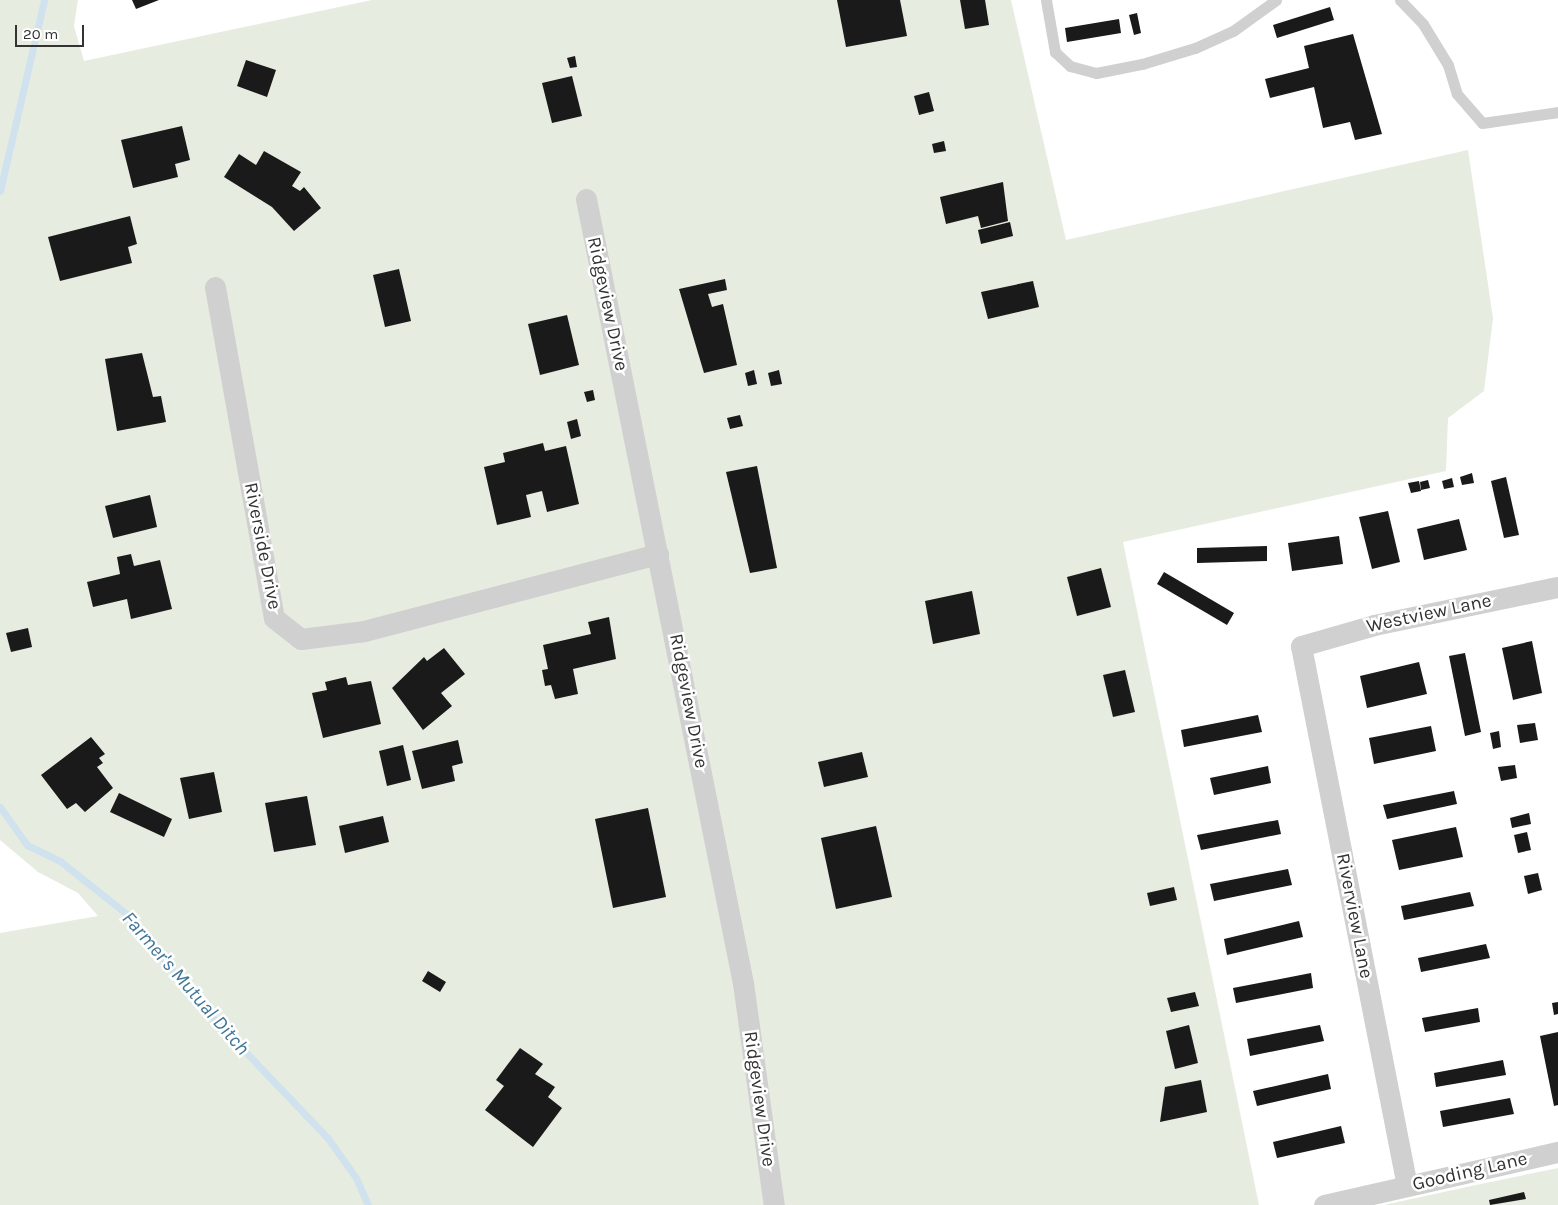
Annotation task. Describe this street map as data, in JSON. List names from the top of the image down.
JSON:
{
  "streets": {
    "street": [
      "Ridgeview Drive",
      "Riverside Drive",
      "Westview Lane",
      "Riverview Lane",
      "Gooding Lane"
    ]
  },
  "crossings": [
    ["Ridgeview Drive", "Riverside Drive"],
    ["Westview Lane", "Riverview Lane"],
    ["Riverview Lane", "Gooding Lane"]
  ],
  "water": ["Farmer's Mutual Ditch"],
  "scale_bar": "20 m"
}
